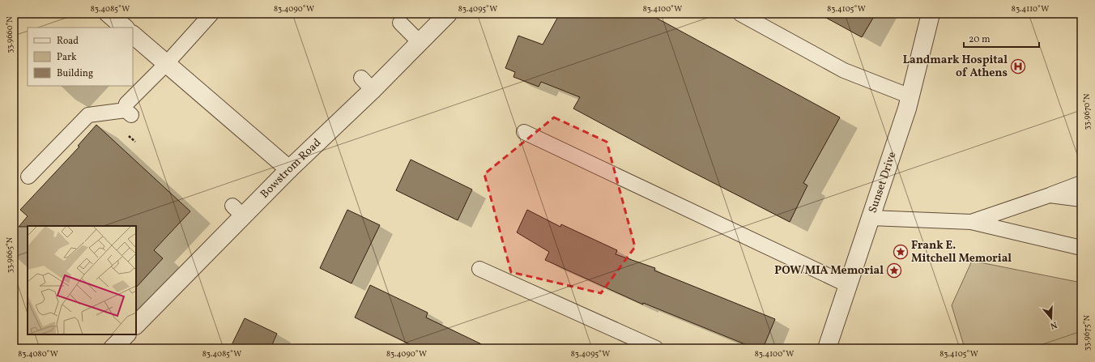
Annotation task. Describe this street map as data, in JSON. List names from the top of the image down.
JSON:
{
  "streets": {
    "street": ["Bowstrom Road", "Sunset Drive"]
  },
  "places": {
    "hospital": ["Landmark Hospital of Athens"],
    "place": ["Frank E. Mitchell Memorial", "POW/MIA Memorial"]
  },
  "legend": ["Road", "Park", "Building"],
  "scale_bar": "20 m",
  "north": "bottom",
  "coordinates": [
    "83.4085°W",
    "83.4090°W",
    "83.4095°W",
    "83.4100°W",
    "83.4105°W",
    "83.4110°W",
    "33.9660°N",
    "33.9670°N",
    "33.9665°N",
    "33.9675°N",
    "83.4080°W"
  ]
}
